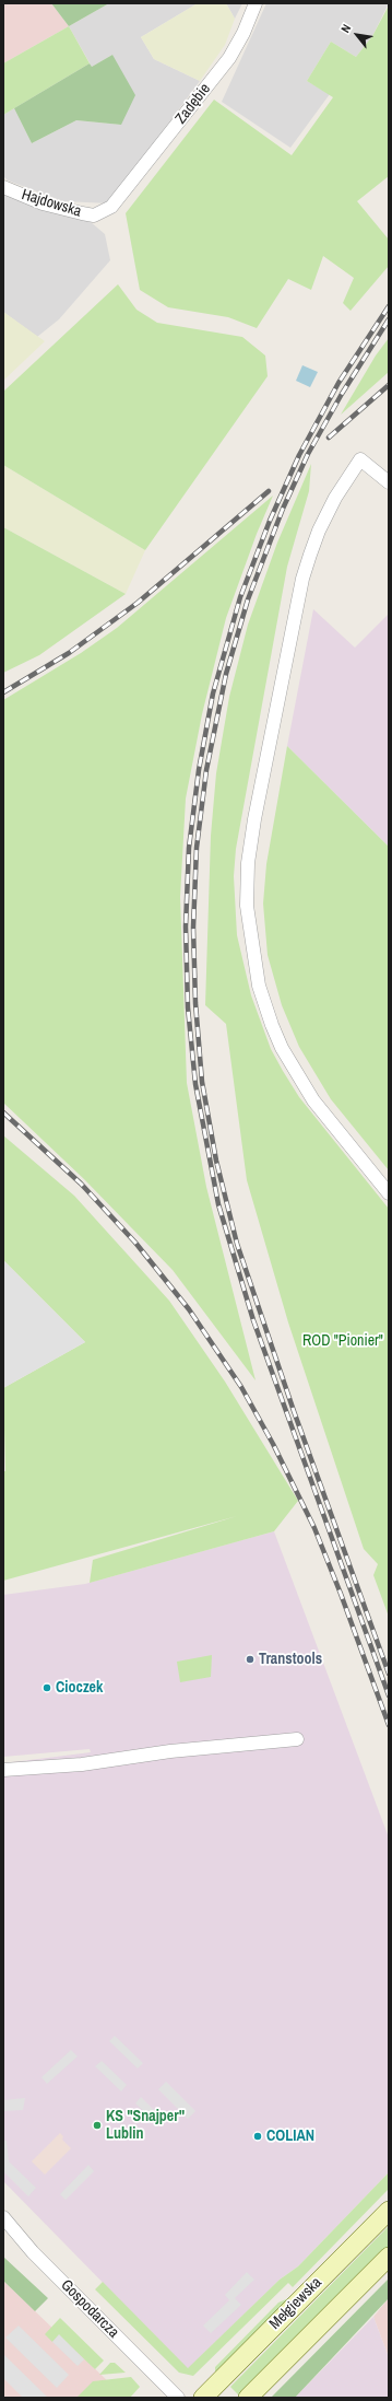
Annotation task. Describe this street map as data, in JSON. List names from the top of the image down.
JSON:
{
  "streets": {
    "main road": ["Mełgiewska"],
    "street": ["Zadębie", "Hajdowska", "Gospodarcza"]
  },
  "crossings": [
    ["Zadębie", "Hajdowska"]
  ],
  "parks": ["ROD \"Pionier\""],
  "places": [
    "Transtools",
    "Cioczek",
    "KS \"Snajper\" Lublin",
    "COLIAN"
  ],
  "north": "top left"
}
